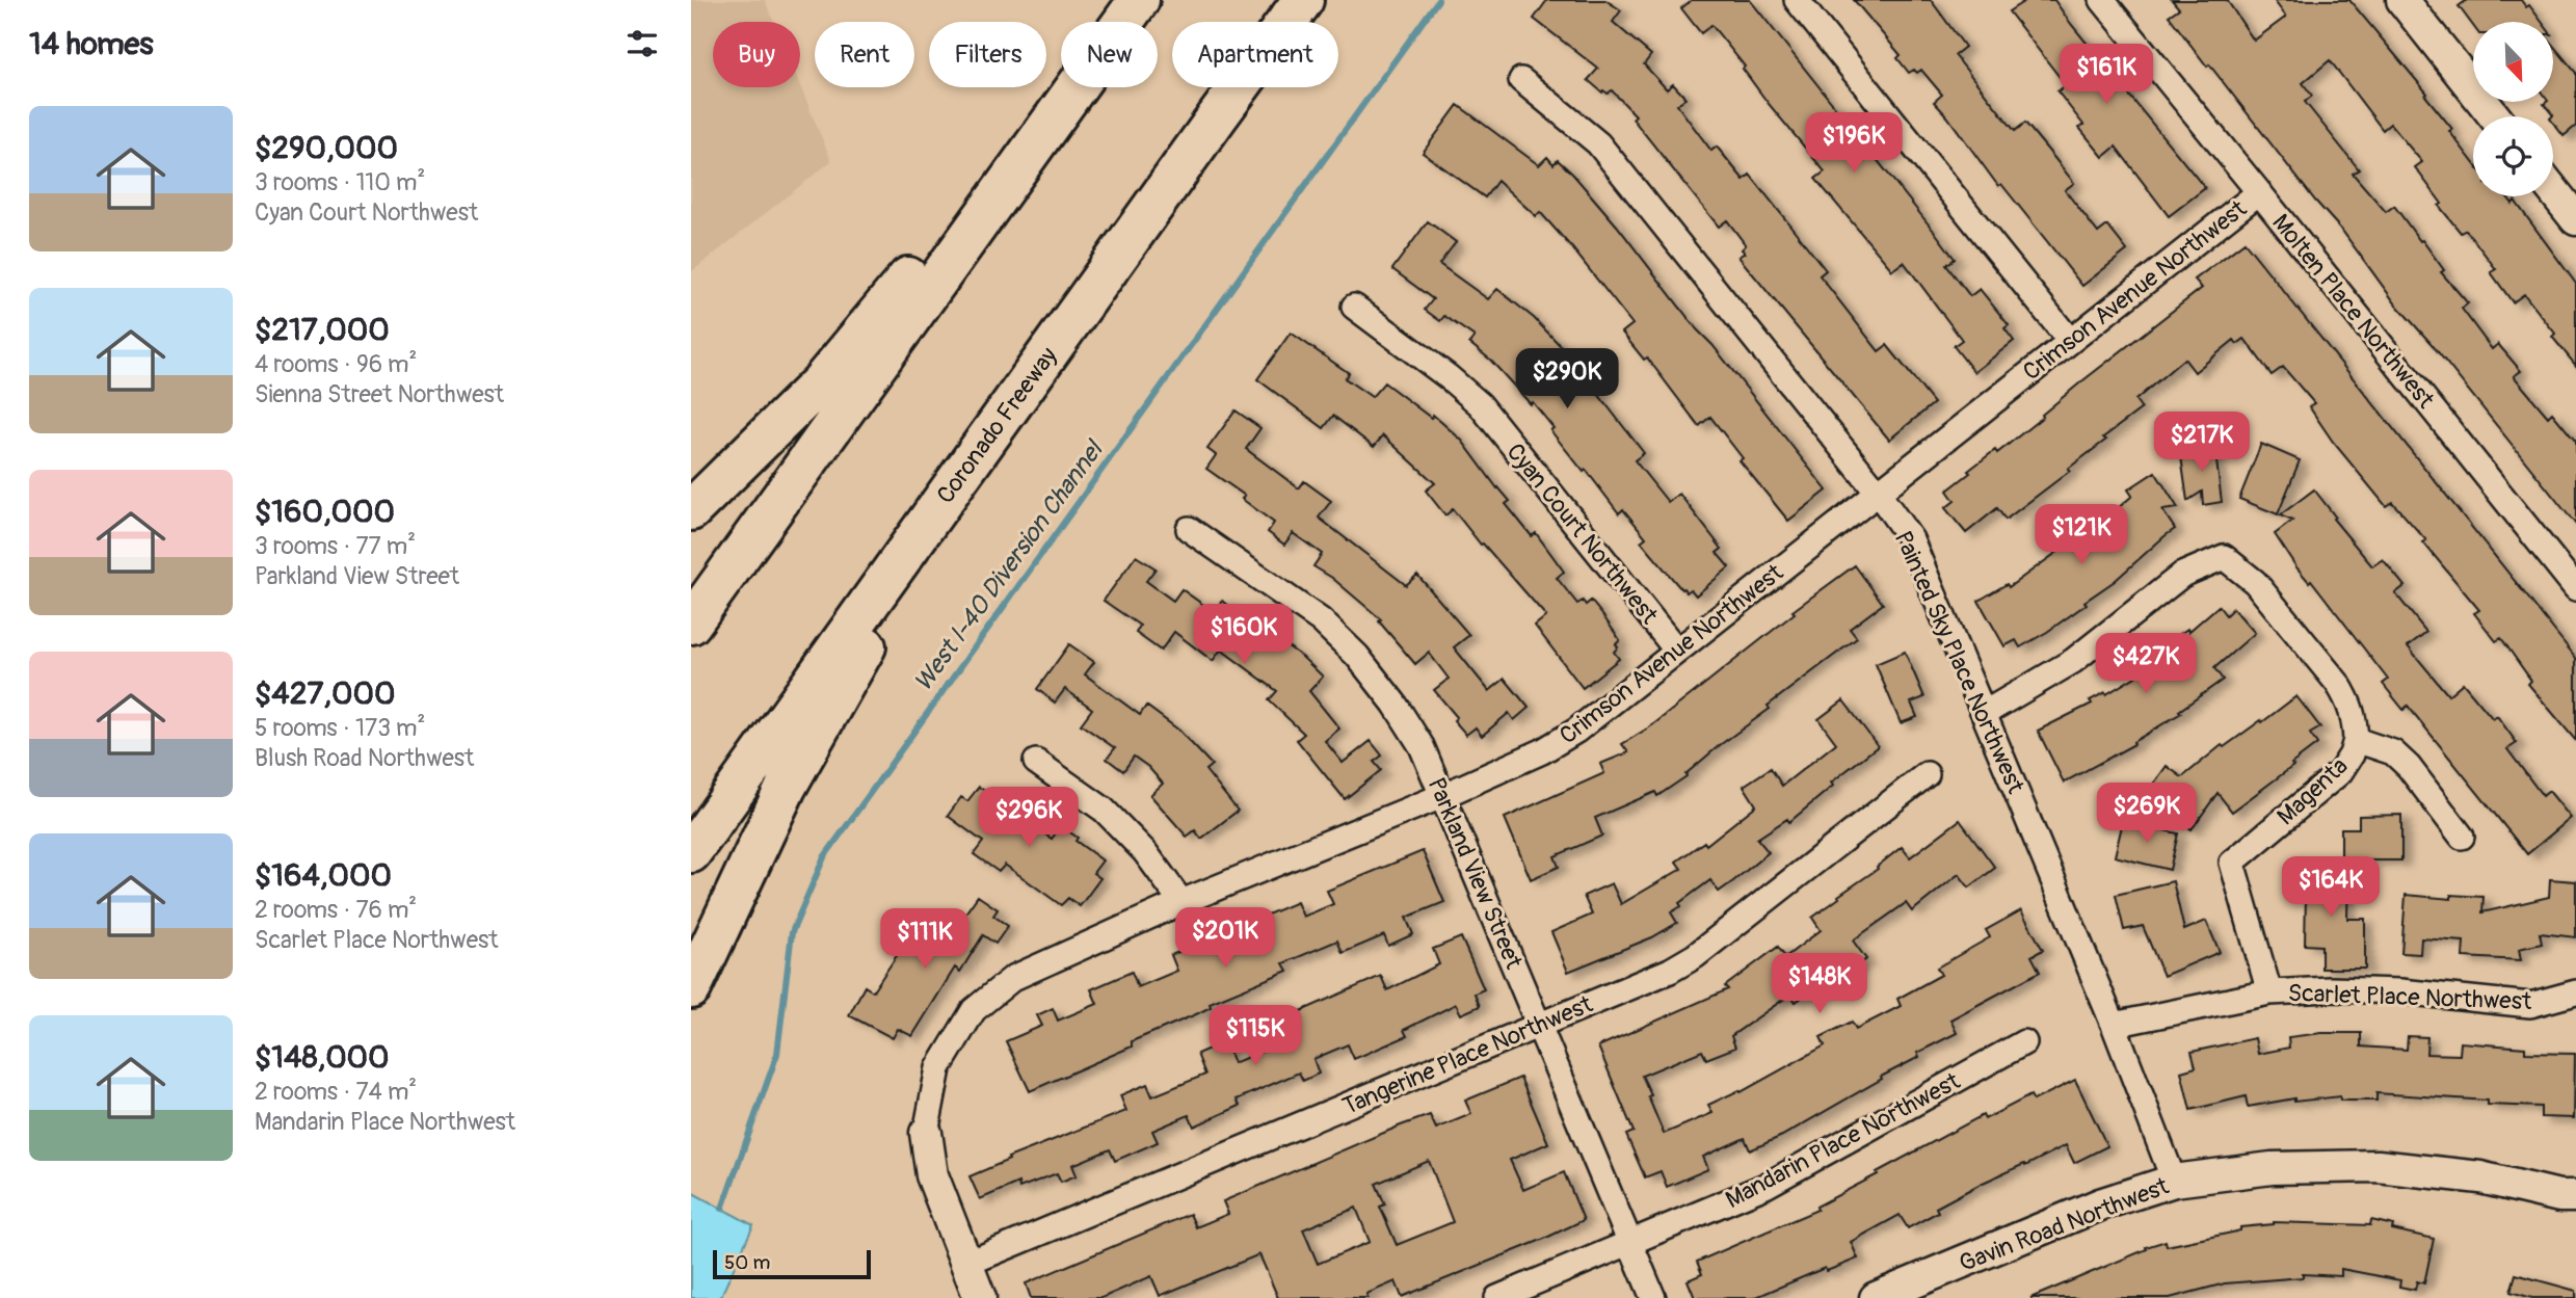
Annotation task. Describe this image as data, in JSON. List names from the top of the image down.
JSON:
{
  "streets": {
    "highway": ["Coronado Freeway"],
    "street": [
      "Crimson Avenue Northwest",
      "Molten Place Northwest",
      "Cyan Court Northwest",
      "Painted Sky Place Northwest",
      "Magenta",
      "Parkland View Street",
      "Scarlet Place Northwest",
      "Tangerine Place Northwest",
      "Mandarin Place Northwest",
      "Gavin Road Northwest"
    ]
  },
  "crossings": [
    ["Crimson Avenue Northwest", "Molten Place Northwest"],
    ["Crimson Avenue Northwest", "Cyan Court Northwest"],
    ["Crimson Avenue Northwest", "Painted Sky Place Northwest"],
    ["Crimson Avenue Northwest", "Parkland View Street"],
    ["Painted Sky Place Northwest", "Scarlet Place Northwest"],
    ["Painted Sky Place Northwest", "Gavin Road Northwest"],
    ["Magenta", "Scarlet Place Northwest"],
    ["Parkland View Street", "Tangerine Place Northwest"],
    ["Parkland View Street", "Mandarin Place Northwest"]
  ],
  "water": ["West I-40 Diversion Channel"],
  "scale_bar": "50 m",
  "north": "bottom right",
  "page": {
    "heading": "14 homes",
    "chip": [
      "Buy",
      "Rent",
      "Filters",
      "New",
      "Apartment"
    ],
    "price": [
      "$161K",
      "$196K",
      "$290K",
      "$217K",
      "$121K",
      "$160K",
      "$427K",
      "$269K",
      "$296K",
      "$164K",
      "$201K",
      "$111K",
      "$148K",
      "$115K"
    ],
    "list": [
      {
        "name": "$290,000",
        "note": "3 rooms · 110 m² · Cyan Court Northwest"
      },
      {
        "name": "$217,000",
        "note": "4 rooms · 96 m² · Sienna Street Northwest"
      },
      {
        "name": "$160,000",
        "note": "3 rooms · 77 m² · Parkland View Street"
      },
      {
        "name": "$427,000",
        "note": "5 rooms · 173 m² · Blush Road Northwest"
      },
      {
        "name": "$164,000",
        "note": "2 rooms · 76 m² · Scarlet Place Northwest"
      },
      {
        "name": "$148,000",
        "note": "2 rooms · 74 m² · Mandarin Place Northwest"
      }
    ],
    "scale": "50 m"
  }
}
